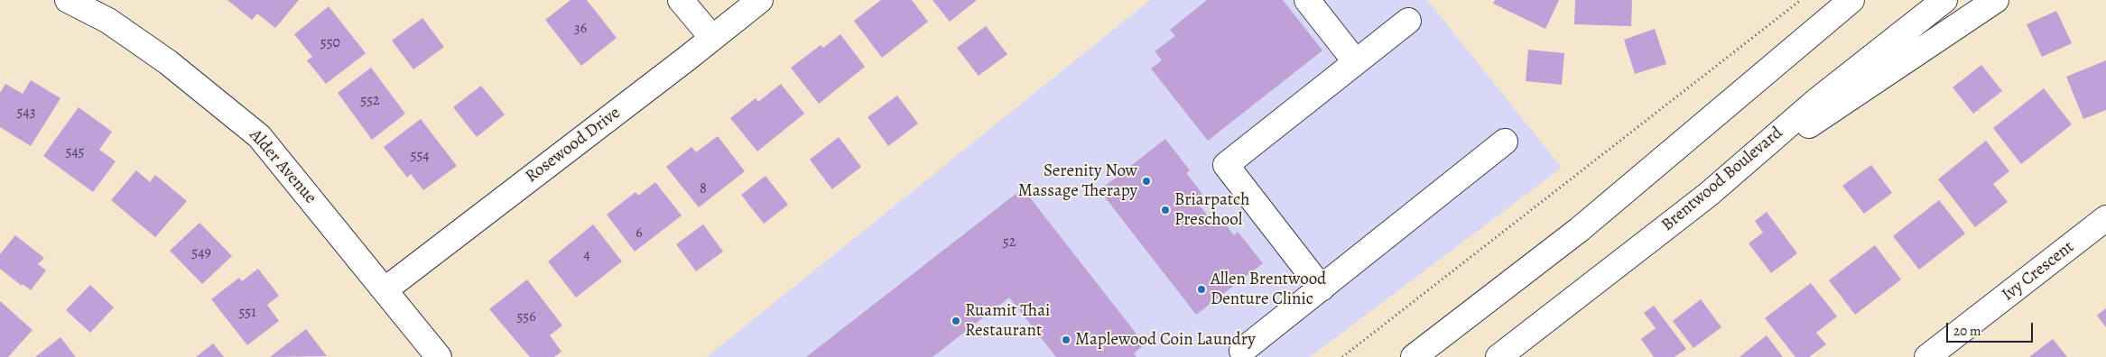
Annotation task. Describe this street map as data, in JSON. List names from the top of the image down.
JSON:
{
  "streets": {
    "main road": [
      "Rosewood Drive",
      "Alder Avenue",
      "Brentwood Boulevard",
      "Ivy Crescent"
    ]
  },
  "crossings": [
    ["Rosewood Drive", "Alder Avenue"]
  ],
  "places": [
    "Serenity Now Massage Therapy",
    "Briarpatch Preschool",
    "Allen Brentwood Denture Clinic",
    "Ruamit Thai Restaurant",
    "Maplewood Coin Laundry"
  ],
  "house_numbers": [
    "36",
    "550",
    "552",
    "543",
    "545",
    "554",
    "8",
    "6",
    "52",
    "549",
    "4",
    "551",
    "556"
  ],
  "scale_bar": "20 m"
}
